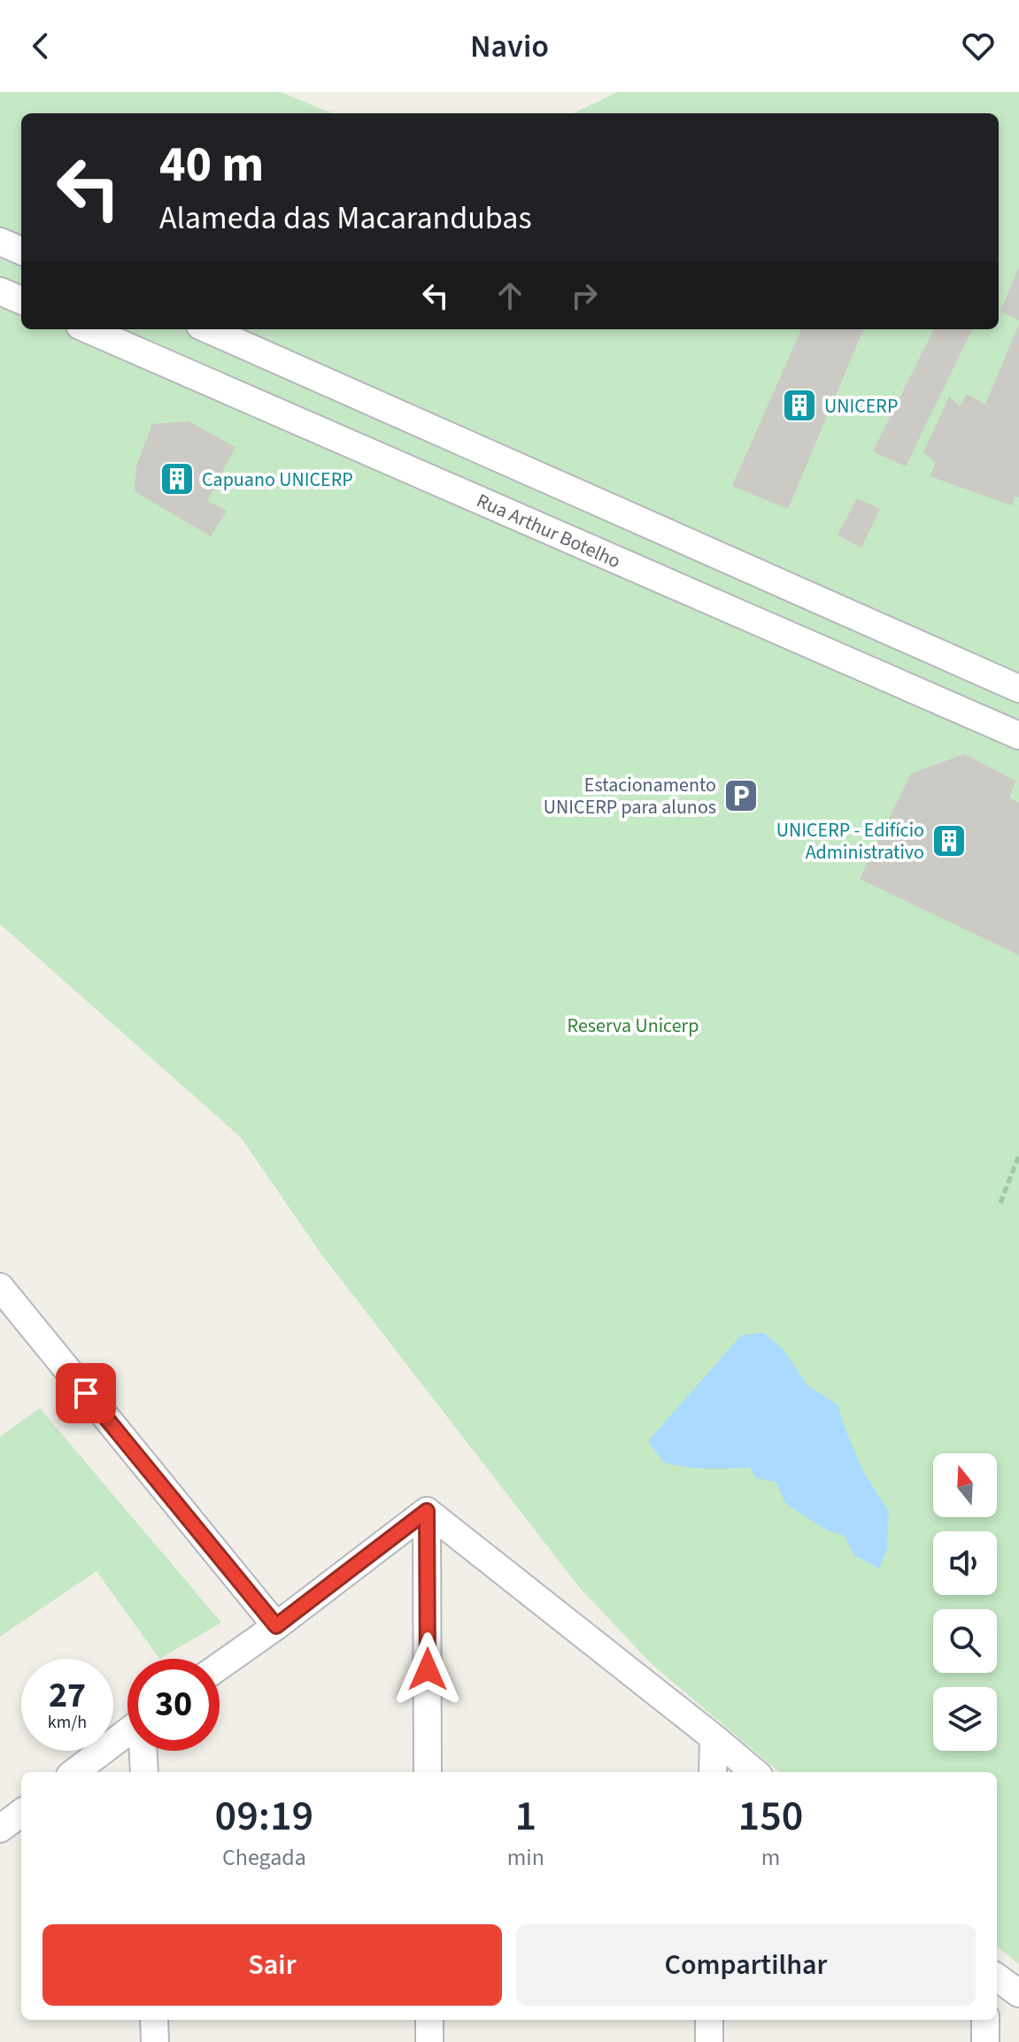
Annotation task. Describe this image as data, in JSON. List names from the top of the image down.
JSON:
{
  "streets": {
    "street": ["Rua Arthur Botelho"]
  },
  "parks": ["Reserva Unicerp"],
  "places": {
    "building": ["UNICERP", "Capuano UNICERP", "UNICERP - Edifício Administrativo"],
    "parking": ["Estacionamento UNICERP para alunos"]
  },
  "north": "top",
  "page": {
    "header": "Navio",
    "turn": ["40 m", "Alameda das Macarandubas"],
    "speed": "27 km/h",
    "limit": "30",
    "eta": [
      "09:19",
      "Chegada",
      "1",
      "min",
      "150",
      "m"
    ],
    "buttons": ["Sair", "Compartilhar"]
  }
}
